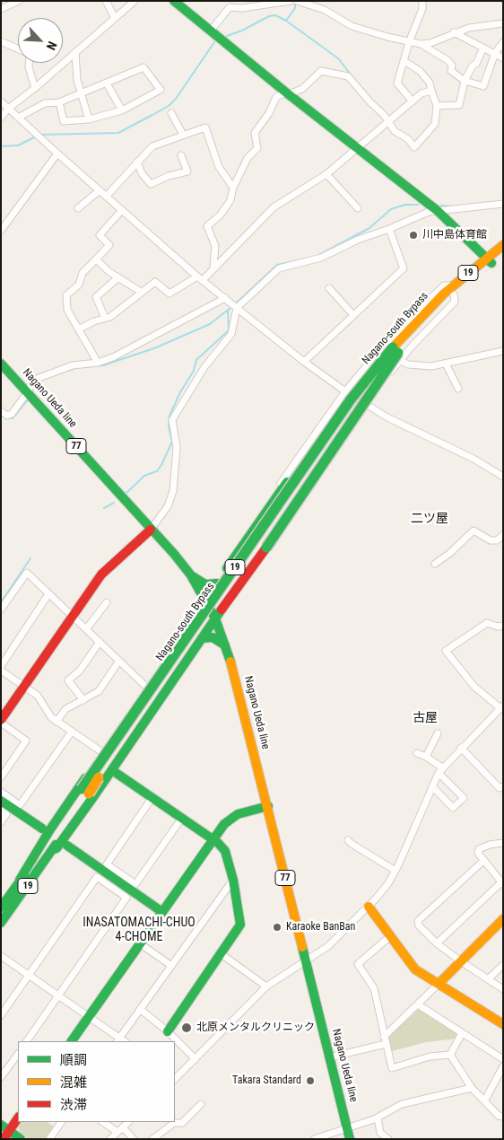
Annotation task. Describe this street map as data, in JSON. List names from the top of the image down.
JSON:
{
  "streets": {
    "main road": [
      "19",
      "Nagano-south Bypass",
      "Nagano Ueda line",
      "77"
    ]
  },
  "crossings": [
    ["19", "Nagano-south Bypass"],
    ["19", "Nagano Ueda line"]
  ],
  "districts": ["二ツ屋", "古屋", "INASATOMACHI-CHUO 4-CHOME"],
  "places": [
    "川中島体育館",
    "Karaoke BanBan",
    "北原メンタルクリニック",
    "Takara Standard"
  ],
  "legend": ["順調", "混雑", "渋滞"],
  "north": "bottom right"
}
